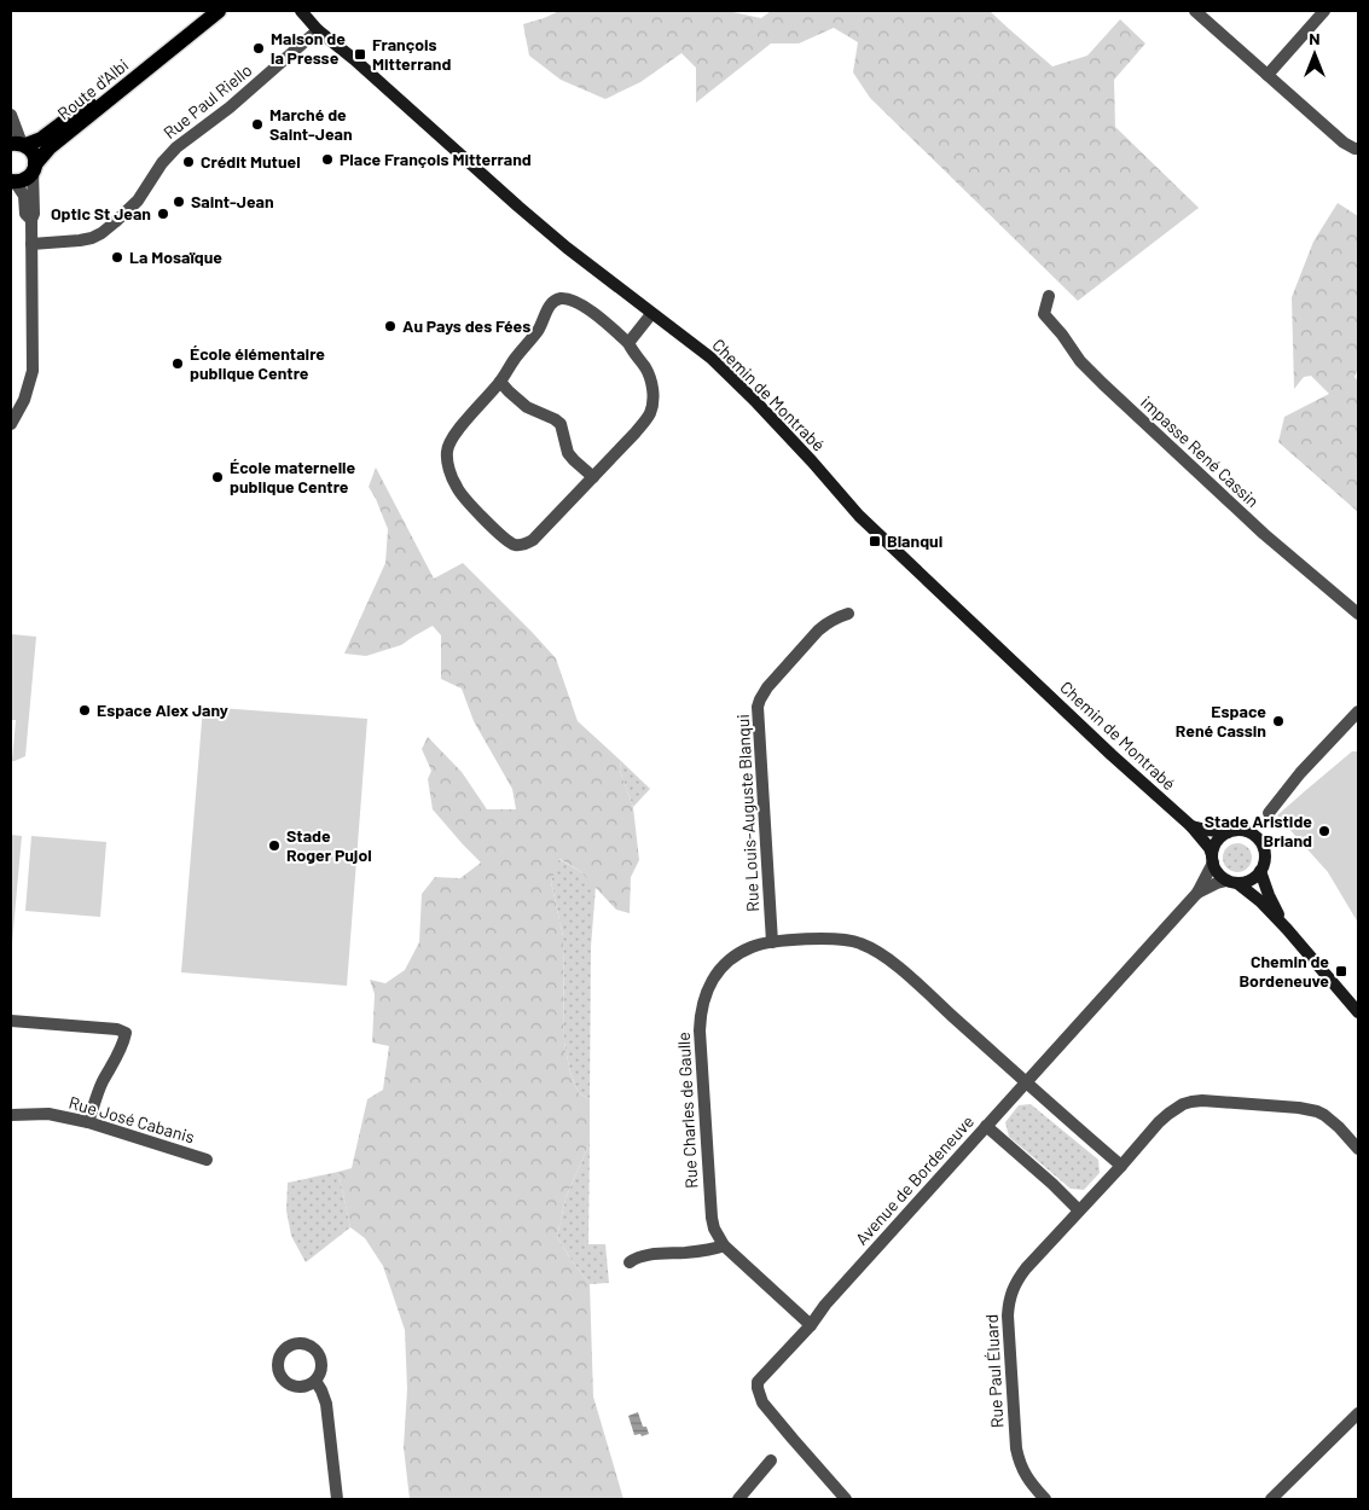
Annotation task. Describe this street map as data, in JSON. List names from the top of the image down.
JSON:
{
  "streets": {
    "main road": ["Route d'Albi"],
    "street": [
      "Rue Paul Riello",
      "Chemin de Montrabé",
      "impasse René Cassin",
      "Rue Louis-Auguste Blanqui",
      "Rue Charles de Gaulle",
      "Rue José Cabanis",
      "Avenue de Bordeneuve",
      "Rue Paul Éluard"
    ]
  },
  "crossings": [
    ["Rue Paul Riello", "Chemin de Montrabé"],
    ["Chemin de Montrabé", "Avenue de Bordeneuve"],
    ["Rue Louis-Auguste Blanqui", "Rue Charles de Gaulle"],
    ["Rue Charles de Gaulle", "Avenue de Bordeneuve"],
    ["Rue Charles de Gaulle", "Rue Paul Éluard"]
  ],
  "places": {
    "other": [
      "Maison de la Presse",
      "Marché de Saint-Jean",
      "Place François Mitterrand",
      "Crédit Mutuel",
      "Saint-Jean",
      "Optic St Jean",
      "La Mosaïque",
      "Au Pays des Fées",
      "École élémentaire publique Centre",
      "École maternelle publique Centre",
      "Espace Alex Jany",
      "Espace René Cassin",
      "Stade Aristide Briand",
      "Stade Roger Pujol"
    ],
    "transit": ["François Mitterrand", "Blanqui", "Chemin de Bordeneuve"]
  },
  "north": "top"
}
